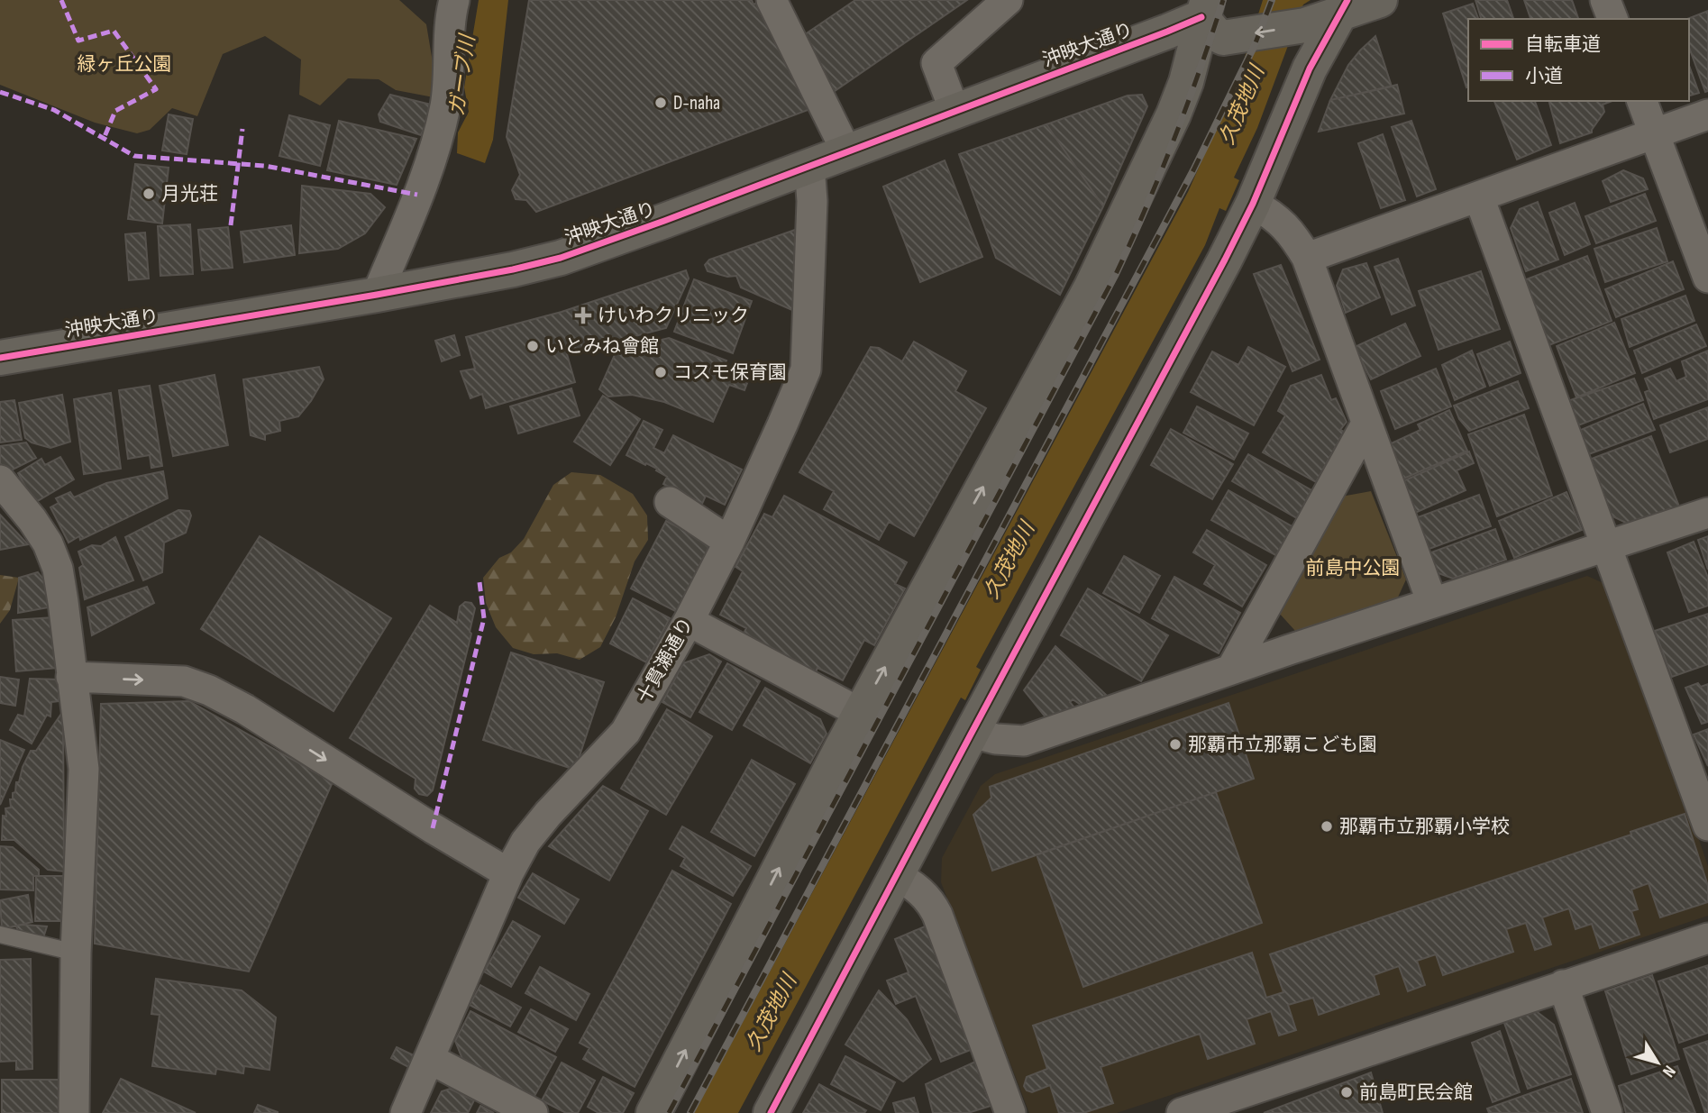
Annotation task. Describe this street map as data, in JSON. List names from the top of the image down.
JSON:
{
  "streets": {
    "street": ["沖映大通り", "十貫瀬通り"]
  },
  "crossings": [
    ["沖映大通り", "十貫瀬通り"]
  ],
  "water": ["ガーブ川", "久茂地川"],
  "parks": ["緑ヶ丘公園", "前島中公園"],
  "places": {
    "other": [
      "D-naha",
      "月光荘",
      "いとみね會館",
      "コスモ保育園",
      "那覇市立那覇こども園",
      "那覇市立那覇小学校",
      "前島町民会館"
    ],
    "health": ["けいわクリニック"]
  },
  "legend": ["自転車道", "小道"],
  "north": "bottom right"
}
